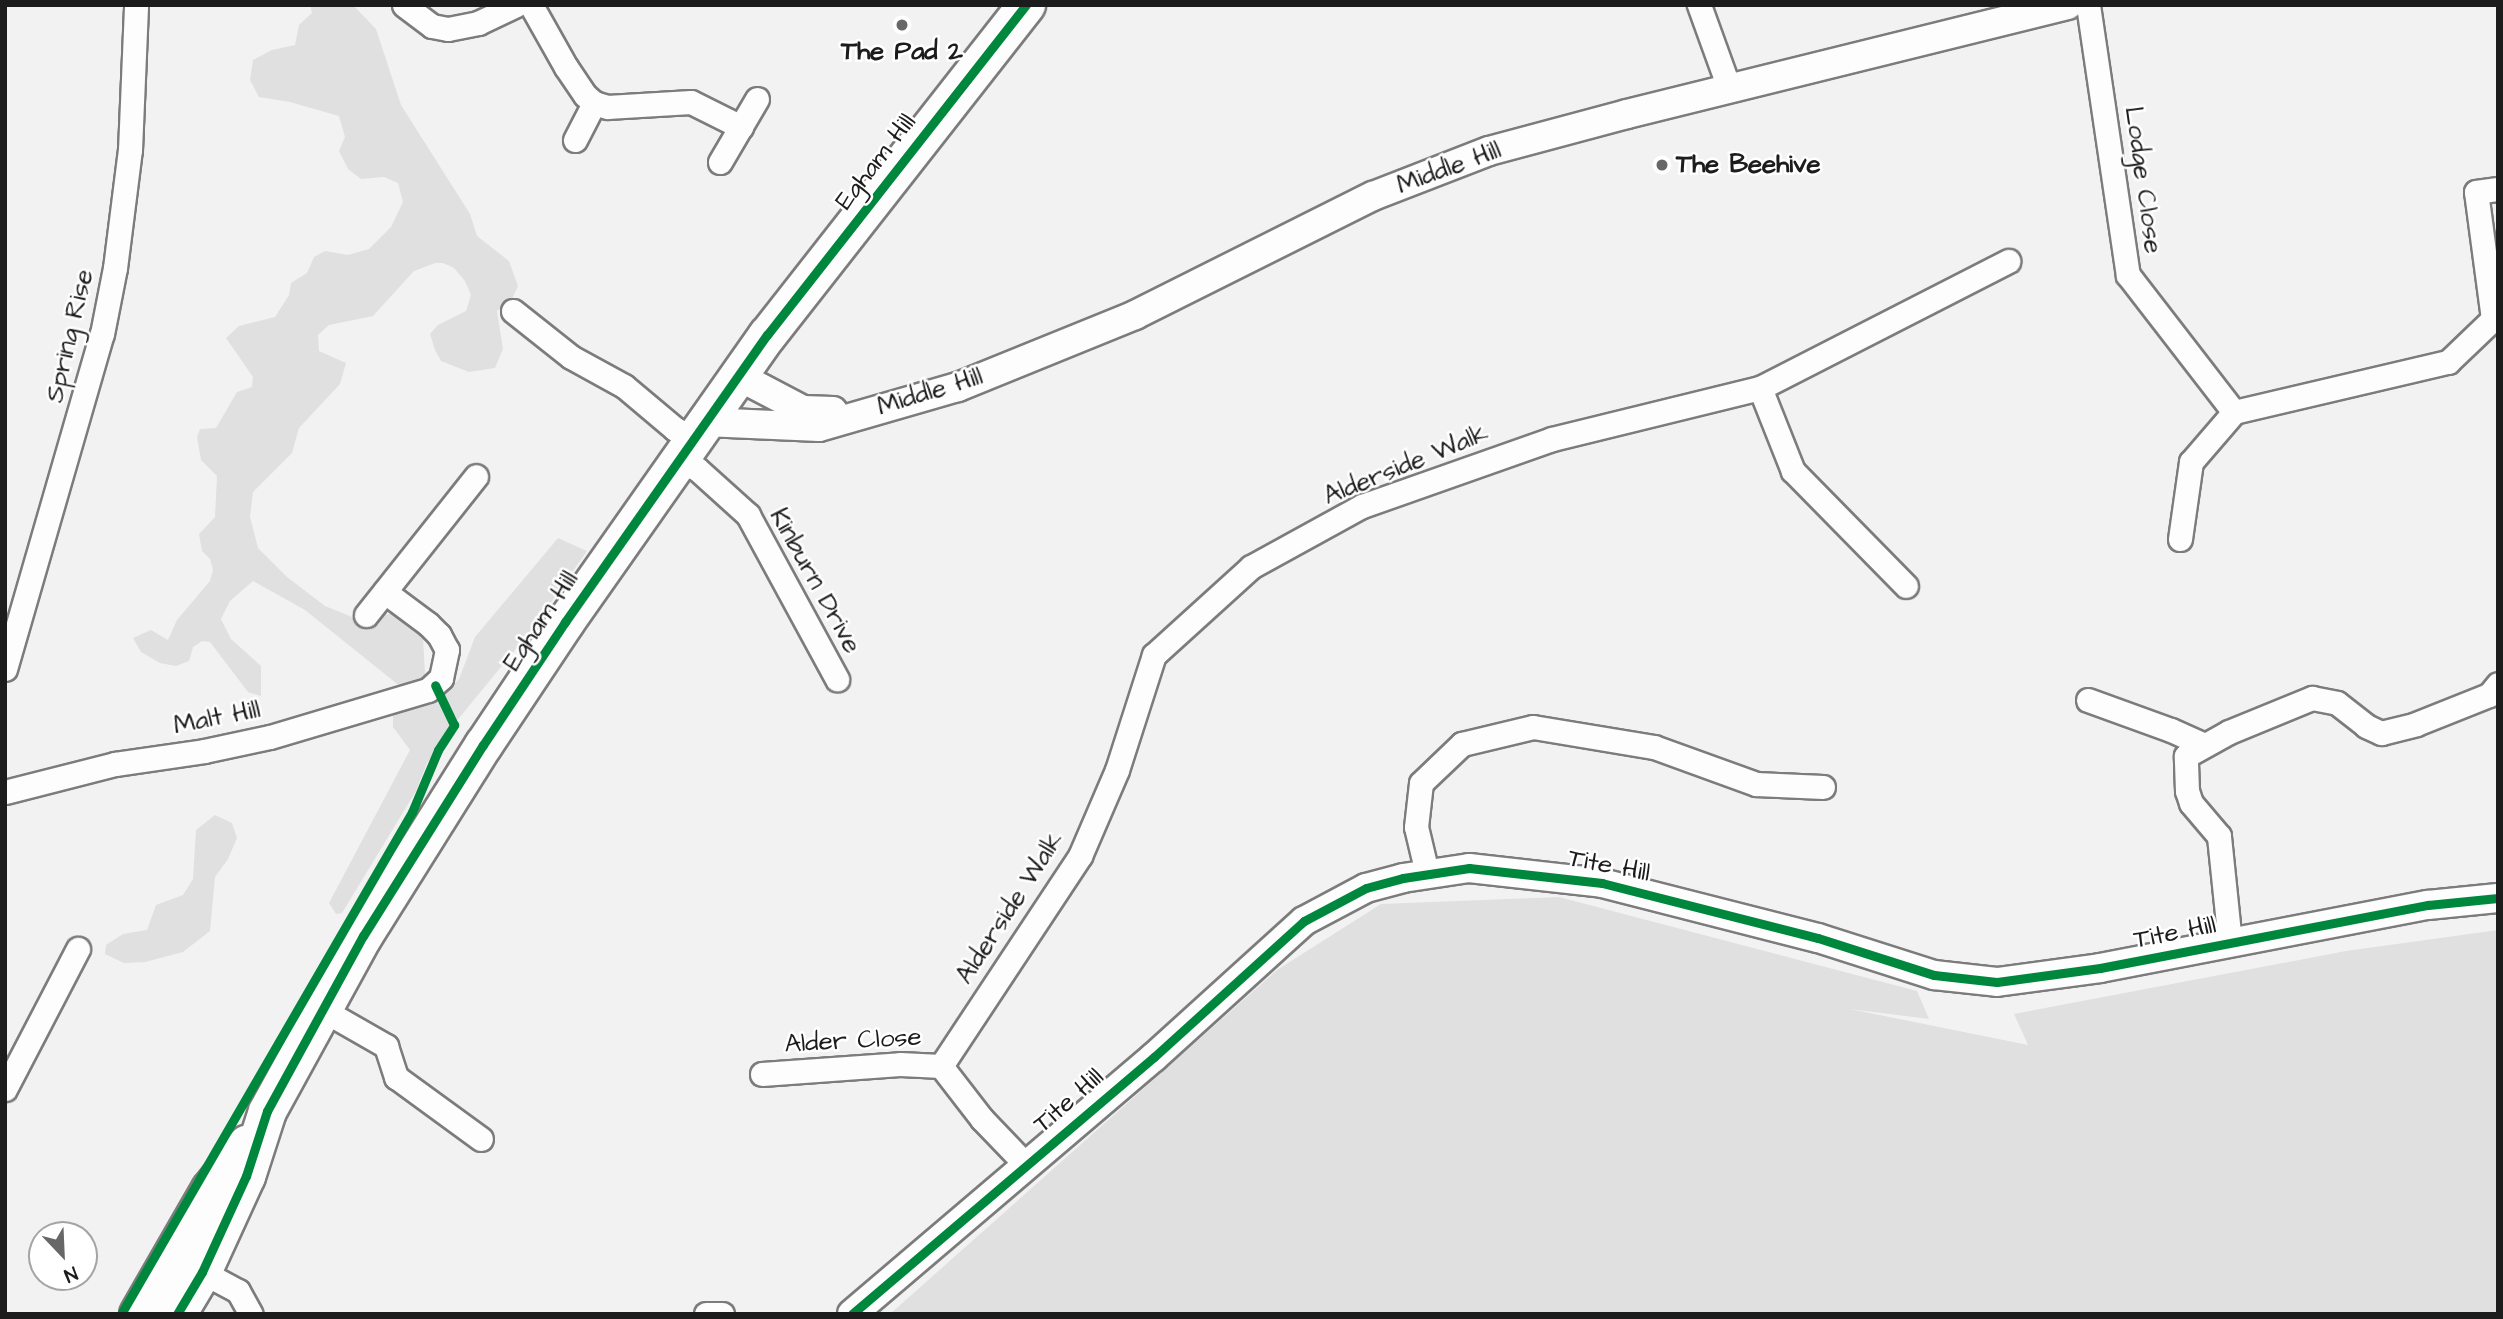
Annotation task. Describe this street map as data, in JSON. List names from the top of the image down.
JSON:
{
  "streets": {
    "main road": ["Egham Hill"],
    "street": [
      "Middle Hill",
      "Lodge Close",
      "Spring Rise",
      "Alderside Walk",
      "Kinburn Drive",
      "Malt Hill",
      "Tite Hill",
      "Alder Close"
    ]
  },
  "crossings": [
    ["Egham Hill", "Middle Hill"],
    ["Egham Hill", "Kinburn Drive"],
    ["Middle Hill", "Kinburn Drive"],
    ["Alderside Walk", "Alder Close"],
    ["Tite Hill", "Alder Close"]
  ],
  "places": ["The Pad 2", "The Beehive"],
  "north": "bottom right"
}
